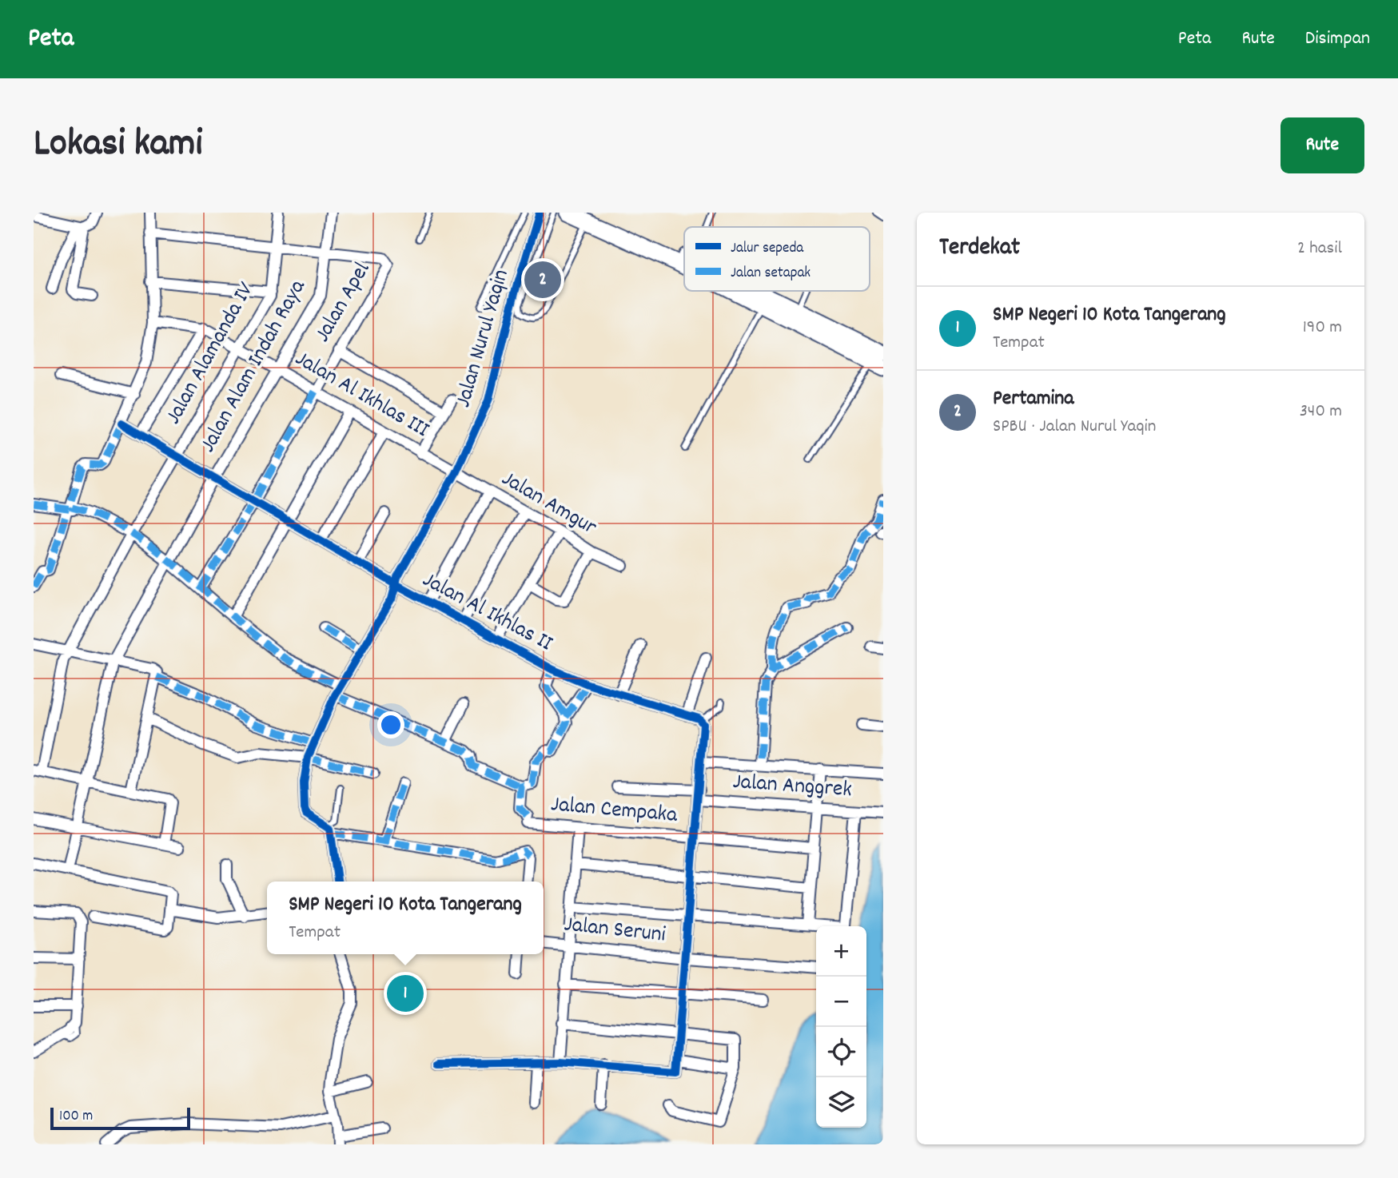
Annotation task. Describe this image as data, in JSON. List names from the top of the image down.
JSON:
{
  "streets": {
    "street": [
      "Jalan Apel",
      "Jalan Nurul Yaqin",
      "Jalan Alamanda IV",
      "Jalan Alam Indah Raya",
      "Jalan Al Ikhlas III",
      "Jalan Amgur",
      "Jalan Al Ikhlas II",
      "Jalan Anggrek",
      "Jalan Cempaka",
      "Jalan Seruni"
    ]
  },
  "crossings": [
    ["Jalan Apel", "Jalan Alam Indah Raya"],
    ["Jalan Apel", "Jalan Al Ikhlas III"],
    ["Jalan Apel", "Jalan Al Ikhlas II"],
    ["Jalan Nurul Yaqin", "Jalan Al Ikhlas III"],
    ["Jalan Nurul Yaqin", "Jalan Amgur"],
    ["Jalan Nurul Yaqin", "Jalan Al Ikhlas II"],
    ["Jalan Alamanda IV", "Jalan Al Ikhlas III"],
    ["Jalan Alamanda IV", "Jalan Al Ikhlas II"],
    ["Jalan Alam Indah Raya", "Jalan Al Ikhlas III"],
    ["Jalan Alam Indah Raya", "Jalan Al Ikhlas II"],
    ["Jalan Al Ikhlas III", "Jalan Amgur"]
  ],
  "legend": ["Jalur sepeda", "Jalan setapak"],
  "scale_bar": "100 m",
  "page": {
    "header": "Peta",
    "nav": ["Peta", "Rute", "Disimpan"],
    "title": "Lokasi kami",
    "buttons": "Rute",
    "heading": ["Terdekat", "2 hasil"],
    "pins": ["2", "1"],
    "list": [
      {
        "mark": "1",
        "name": "SMP Negeri 10 Kota Tangerang",
        "note": "Tempat",
        "value": "190 m"
      },
      {
        "mark": "2",
        "name": "Pertamina",
        "note": "SPBU · Jalan Nurul Yaqin",
        "value": "340 m"
      }
    ],
    "popup": ["SMP Negeri 10 Kota Tangerang", "Tempat"],
    "map_buttons": ["+", "−"],
    "scale": "100 m"
  }
}
